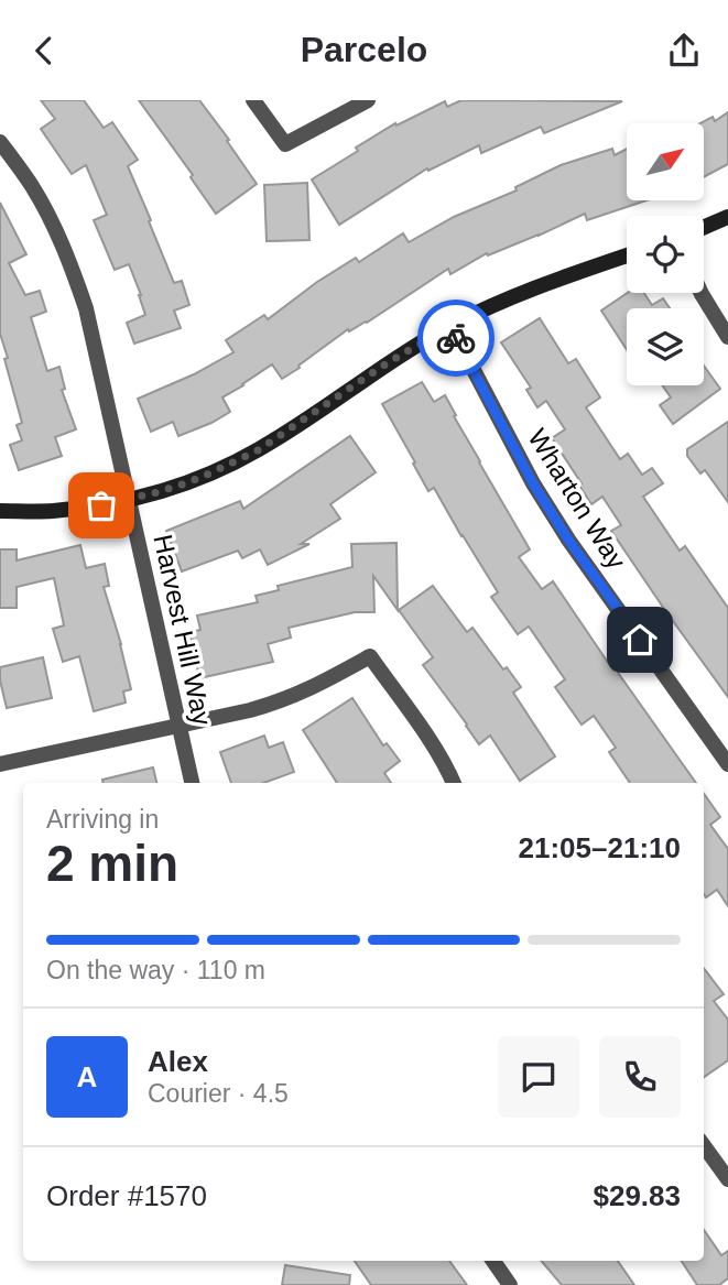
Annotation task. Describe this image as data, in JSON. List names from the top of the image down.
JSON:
{
  "streets": {
    "street": ["Wharton Way", "Harvest Hill Way"]
  },
  "north": "top right",
  "page": {
    "header": "Parcelo",
    "heading": ["2 min", "Arriving in", "21:05–21:10"],
    "panel": [
      "Alex",
      "Courier · 4.5",
      "Order #1570",
      "$29.83"
    ],
    "bar": "On the way · 110 m",
    "round": "A"
  }
}
